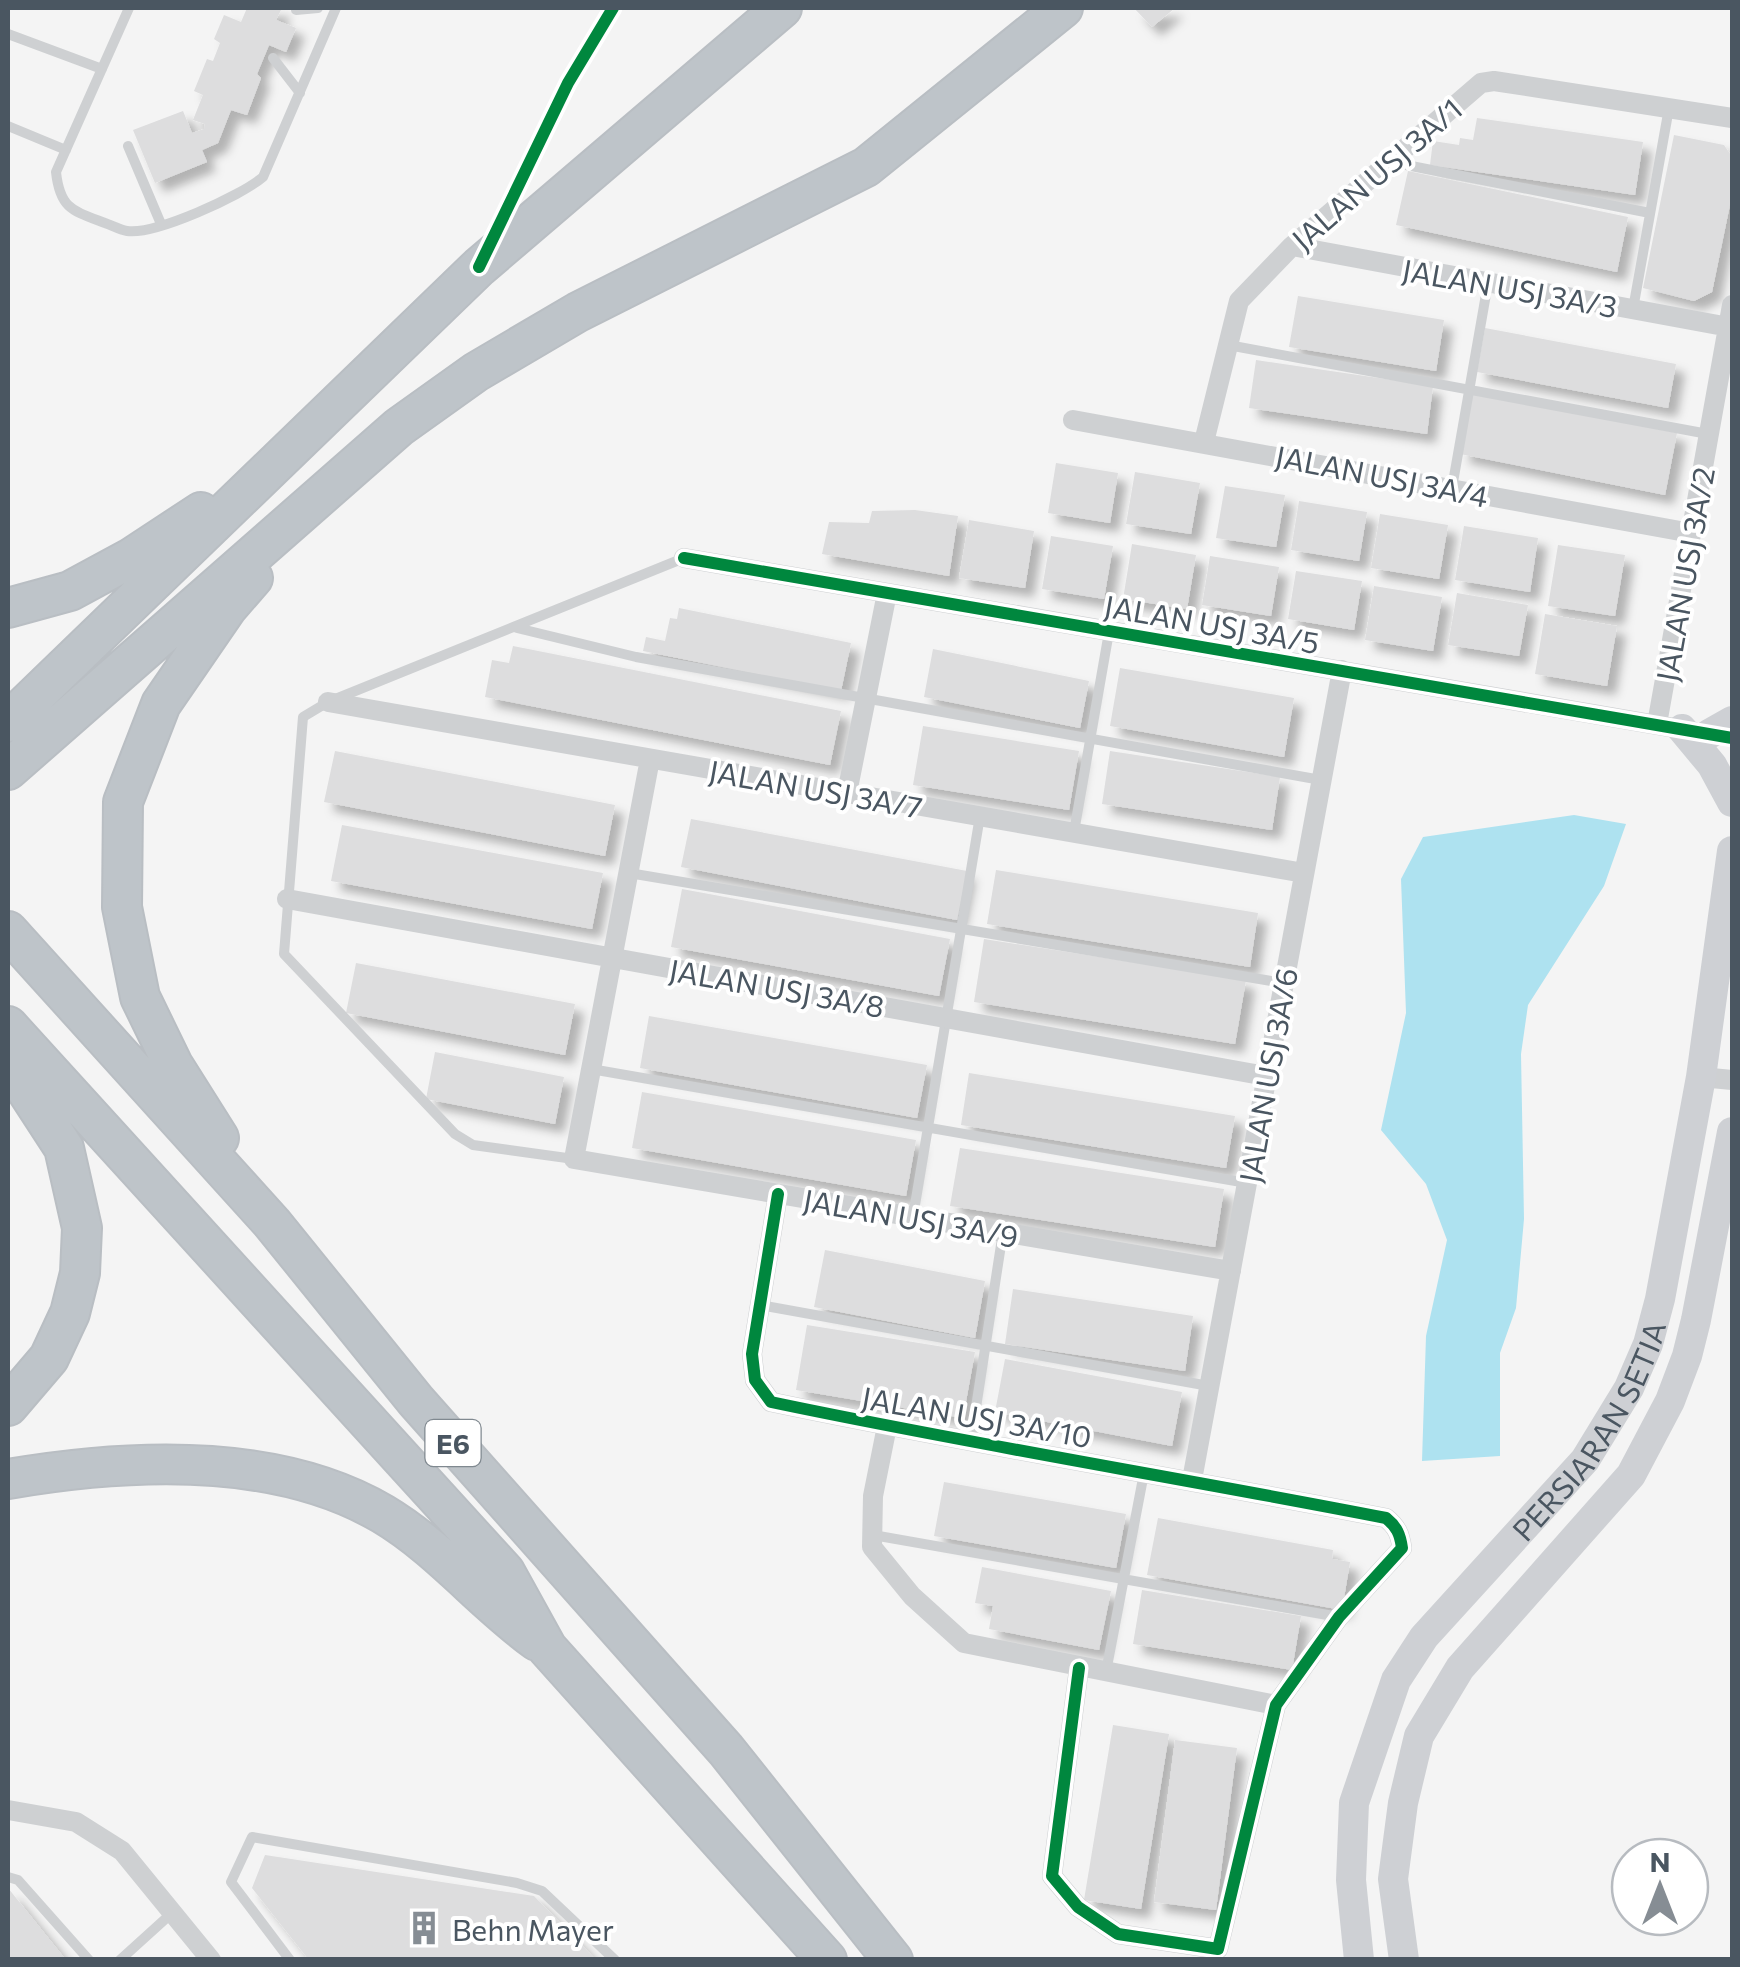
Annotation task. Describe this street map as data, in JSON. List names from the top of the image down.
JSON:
{
  "streets": {
    "highway": ["E6"],
    "main road": ["PERSIARAN SETIA"],
    "street": [
      "JALAN USJ 3A/1",
      "JALAN USJ 3A/3",
      "JALAN USJ 3A/4",
      "JALAN USJ 3A/2",
      "JALAN USJ 3A/5",
      "JALAN USJ 3A/7",
      "JALAN USJ 3A/8",
      "JALAN USJ 3A/6",
      "JALAN USJ 3A/9",
      "JALAN USJ 3A/10"
    ]
  },
  "crossings": [
    ["JALAN USJ 3A/1", "JALAN USJ 3A/3"],
    ["JALAN USJ 3A/1", "JALAN USJ 3A/4"],
    ["JALAN USJ 3A/3", "JALAN USJ 3A/2"],
    ["JALAN USJ 3A/4", "JALAN USJ 3A/2"],
    ["JALAN USJ 3A/2", "JALAN USJ 3A/5"],
    ["JALAN USJ 3A/5", "JALAN USJ 3A/6"],
    ["JALAN USJ 3A/7", "JALAN USJ 3A/6"],
    ["JALAN USJ 3A/8", "JALAN USJ 3A/6"],
    ["JALAN USJ 3A/8", "JALAN USJ 3A/9"],
    ["JALAN USJ 3A/6", "JALAN USJ 3A/9"],
    ["JALAN USJ 3A/6", "JALAN USJ 3A/10"],
    ["JALAN USJ 3A/9", "JALAN USJ 3A/10"]
  ],
  "places": {
    "building": ["Behn Mayer"]
  },
  "north": "top"
}
